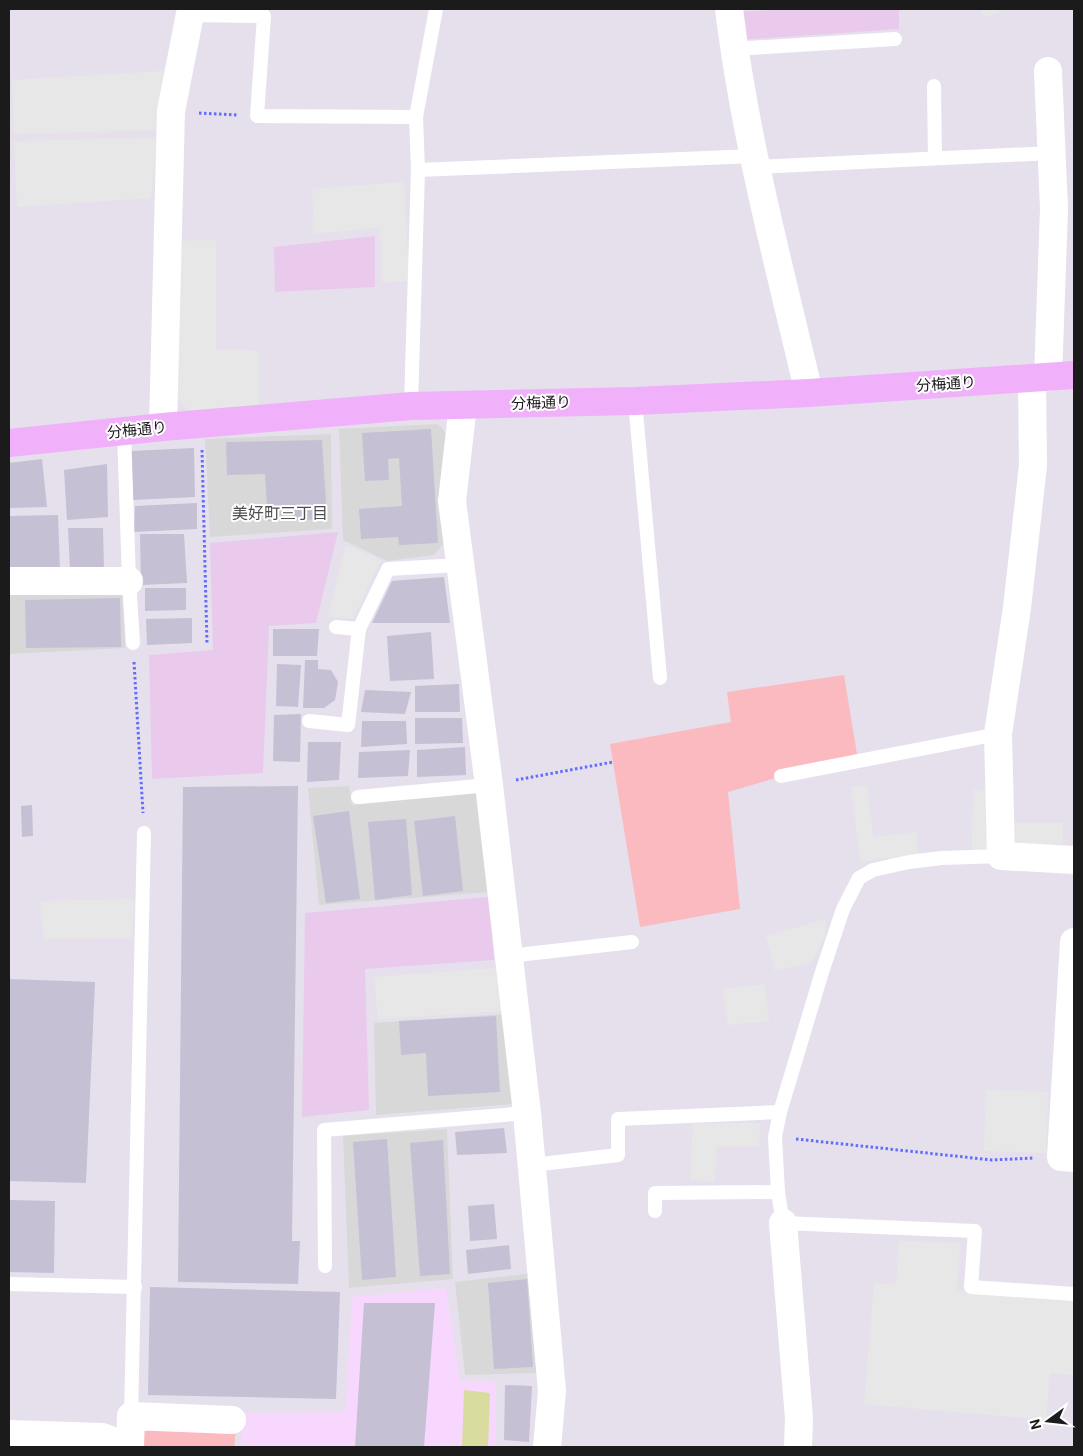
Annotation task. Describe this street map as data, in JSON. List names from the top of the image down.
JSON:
{
  "streets": {
    "street": ["分梅通り"]
  },
  "districts": ["美好町三丁目"],
  "north": "left"
}
